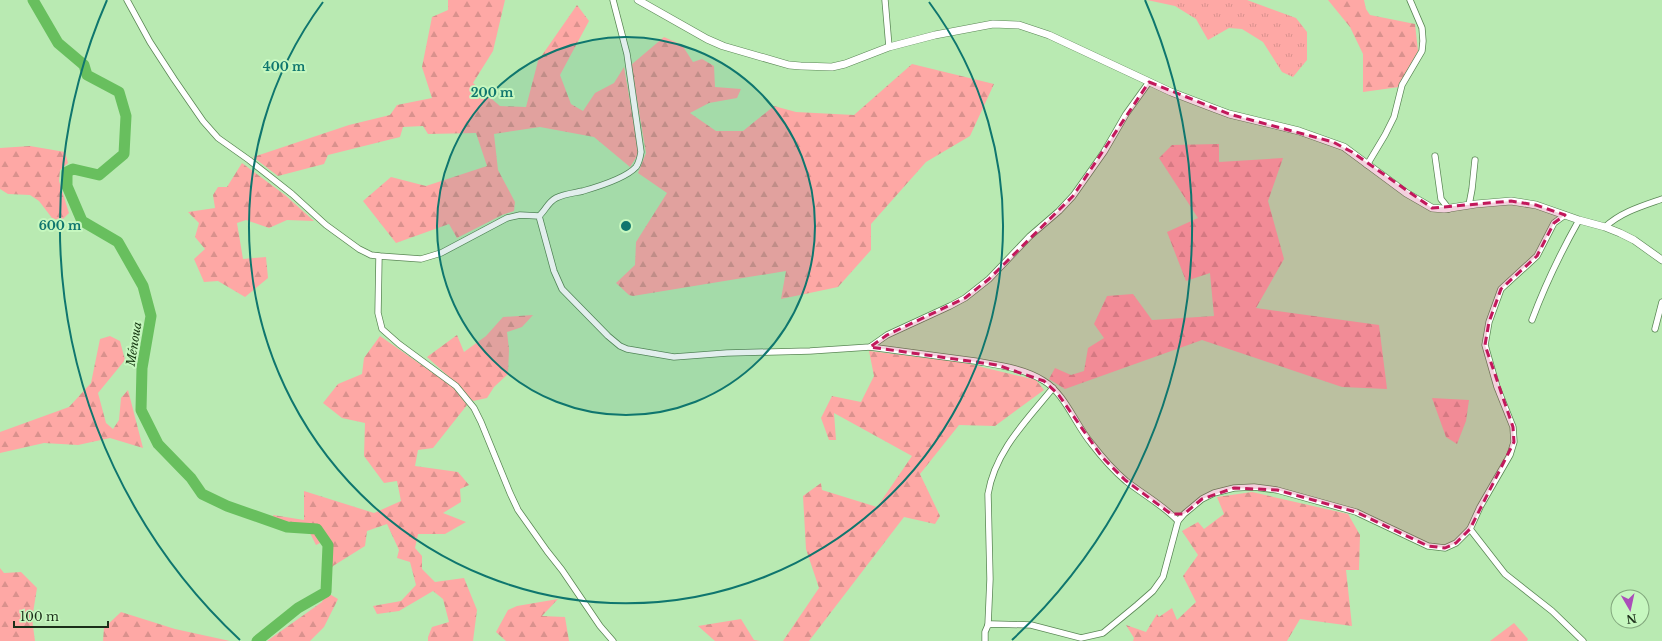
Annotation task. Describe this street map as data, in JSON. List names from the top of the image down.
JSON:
{
  "water": ["Ménoua"],
  "scale_bar": "100 m",
  "north": "bottom",
  "rings": ["400 m", "200 m", "600 m"]
}
